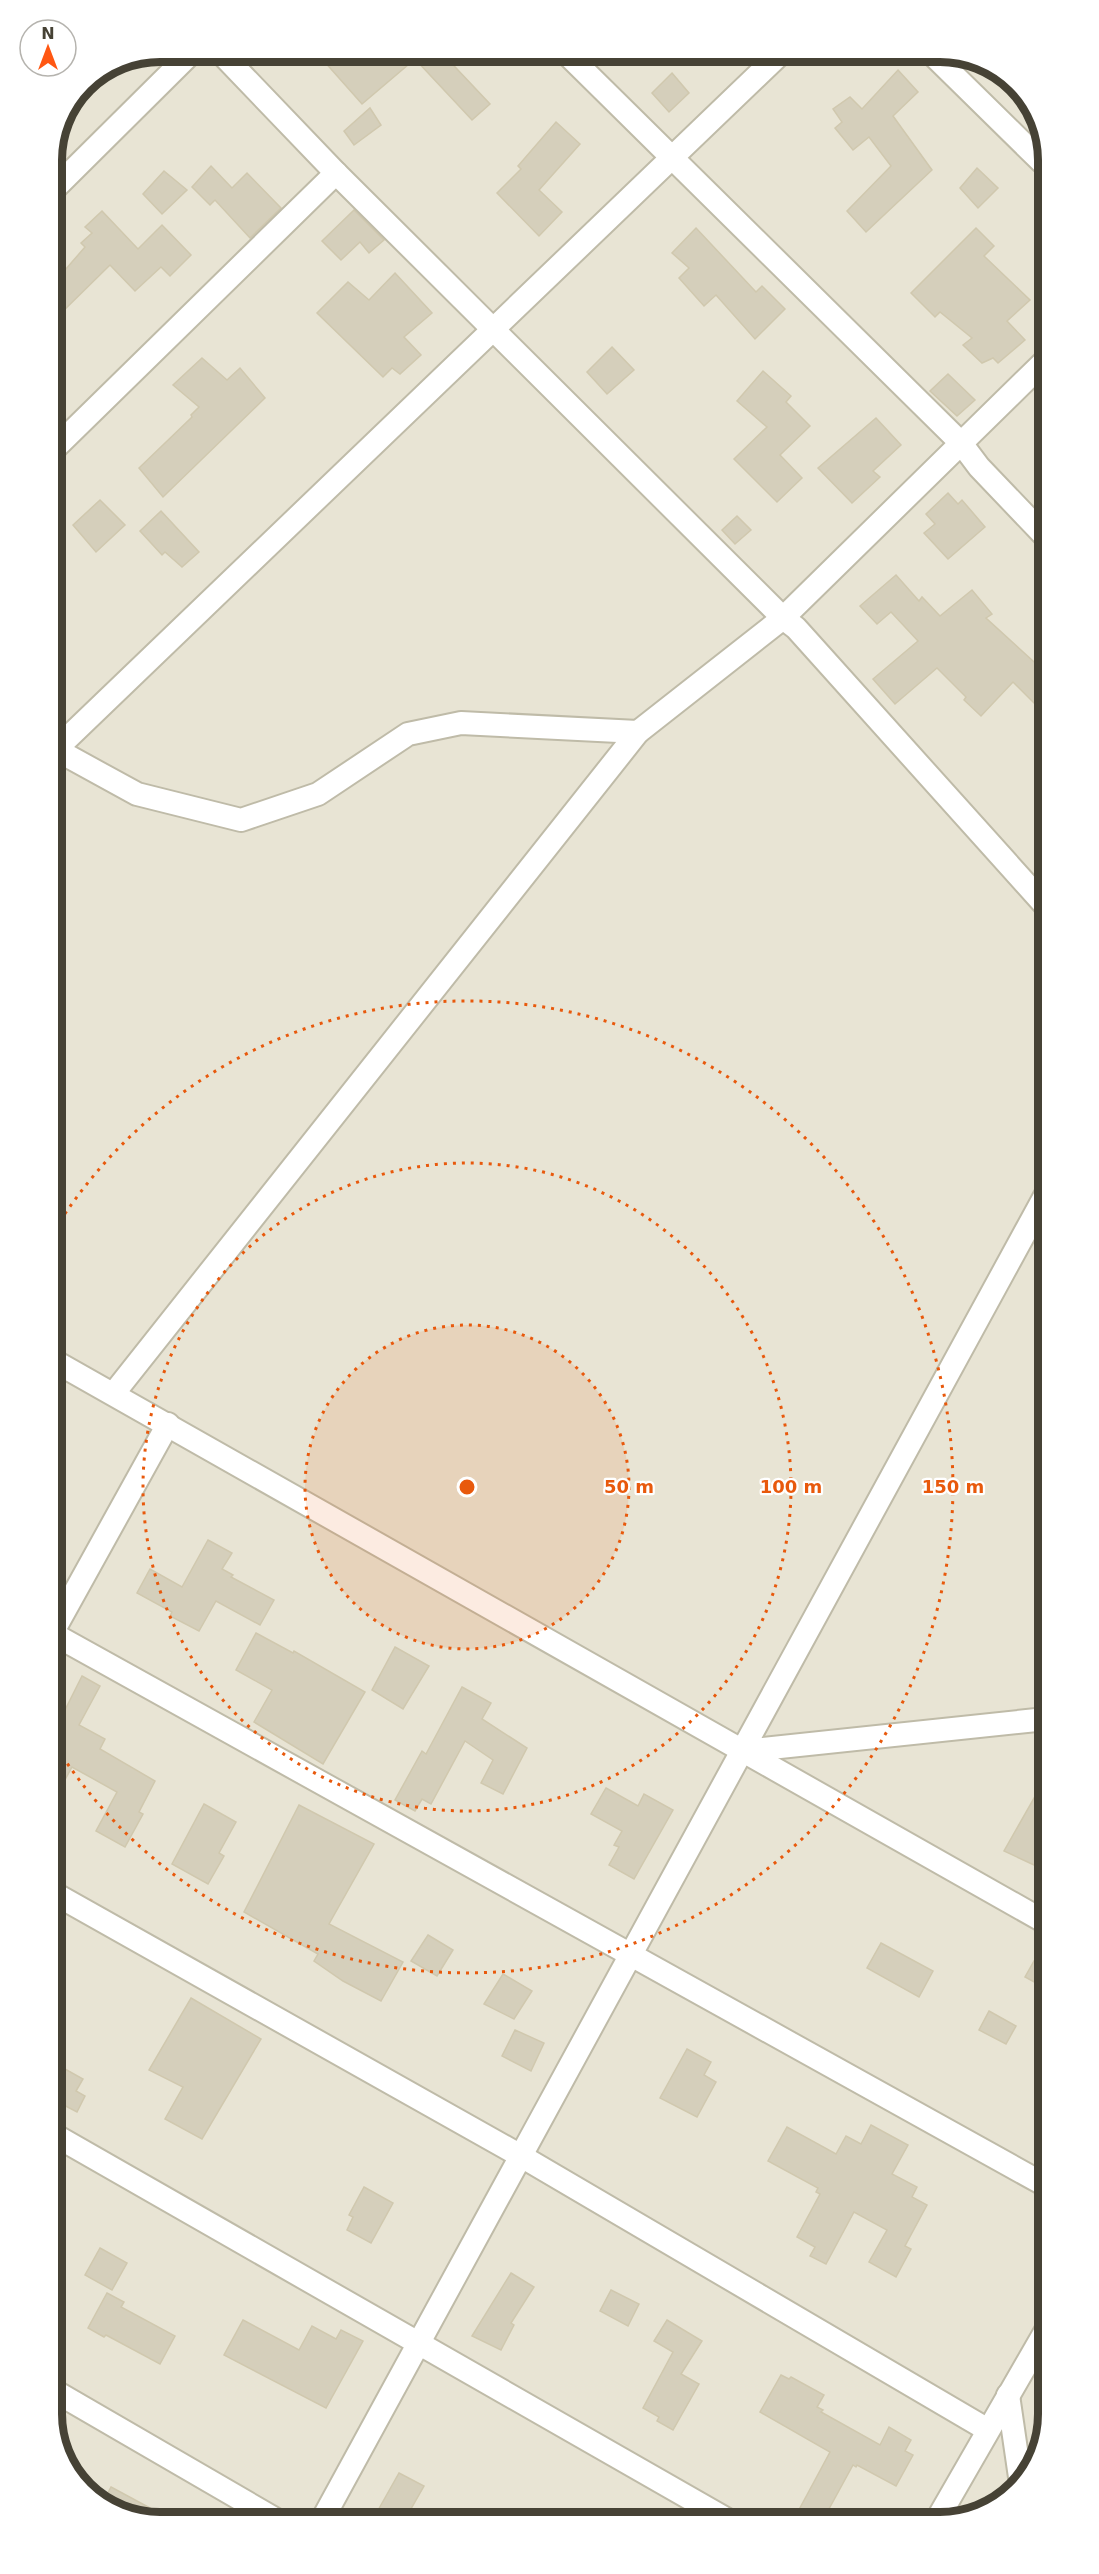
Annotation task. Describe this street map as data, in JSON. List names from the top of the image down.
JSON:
{
  "north": "top",
  "rings": ["50 m", "100 m", "150 m"]
}
